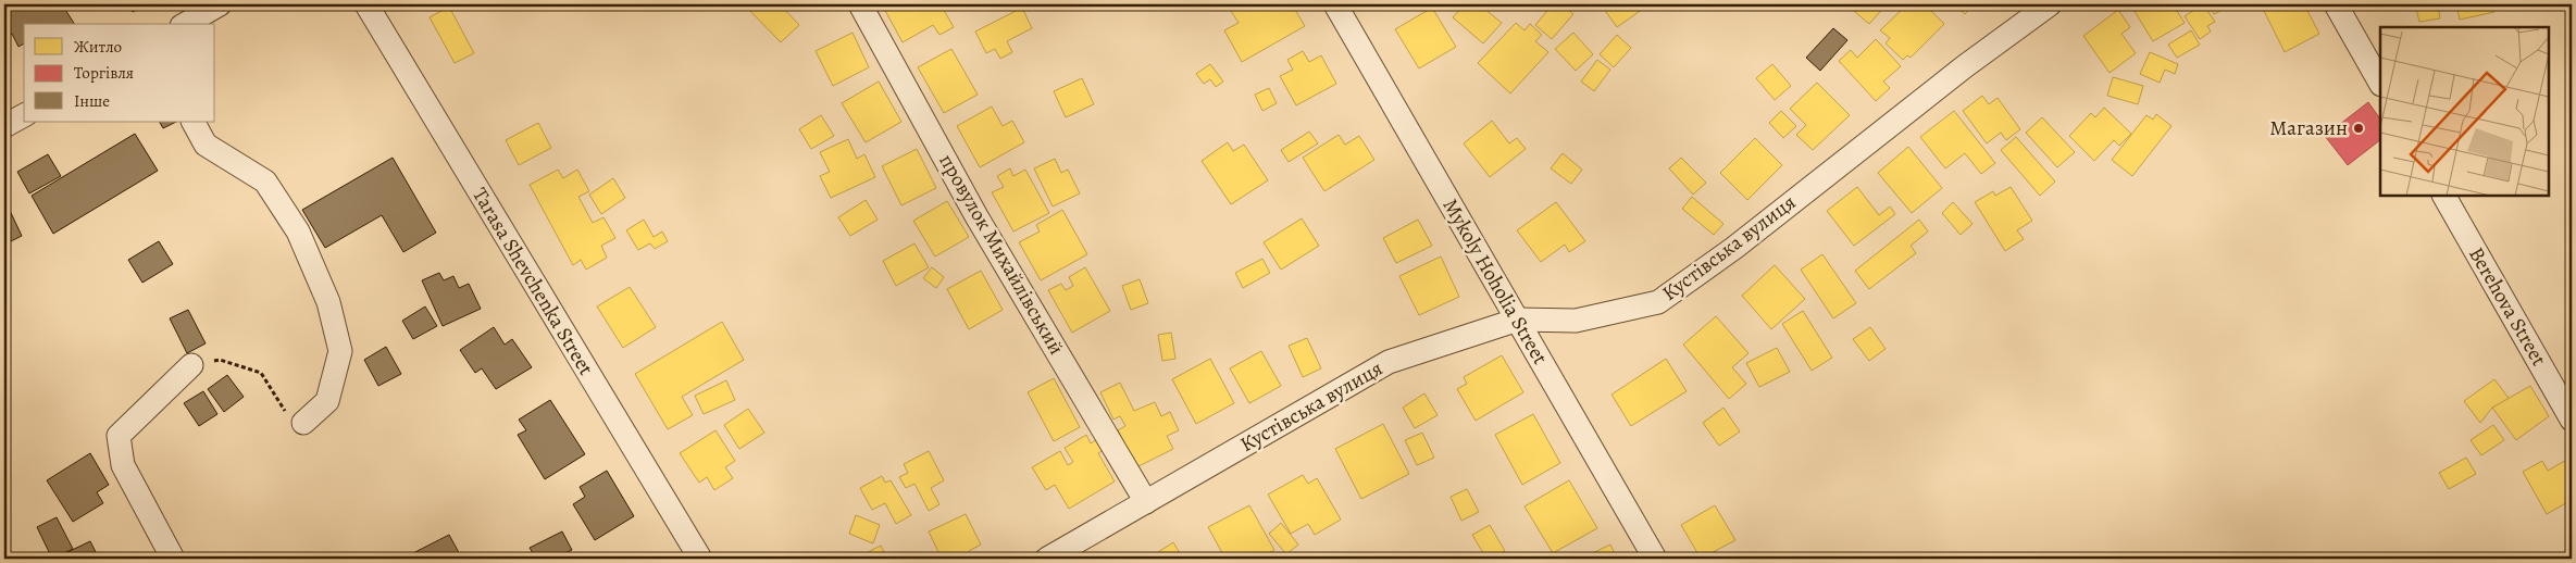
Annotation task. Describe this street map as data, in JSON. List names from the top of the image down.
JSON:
{
  "streets": {
    "street": [
      "Кустівська вулиця",
      "провулок Михайлівський",
      "Tarasa Shevchenka Street",
      "Mykoly Hoholia Street",
      "Berehova Street"
    ]
  },
  "crossings": [
    ["Кустівська вулиця", "провулок Михайлівський"],
    ["Кустівська вулиця", "Mykoly Hoholia Street"]
  ],
  "places": ["Магазин"],
  "legend": ["Житло", "Торгівля", "Інше"]
}
